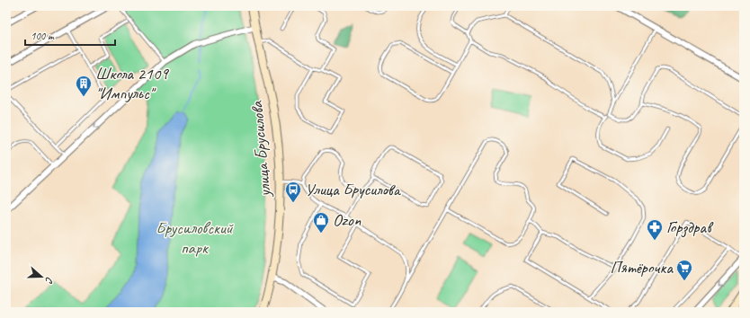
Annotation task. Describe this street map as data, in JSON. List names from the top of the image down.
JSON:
{
  "streets": {
    "street": ["улица Брусилова"]
  },
  "parks": ["Брусиловский парк"],
  "places": {
    "building": ["Школа 2109 \"Импульс\""],
    "bus stop": ["Улица Брусилова"],
    "shop": ["Ozon"],
    "pharmacy": ["Горздрав"],
    "supermarket": ["Пятёрочка"]
  },
  "scale_bar": "100 m",
  "north": "right"
}
